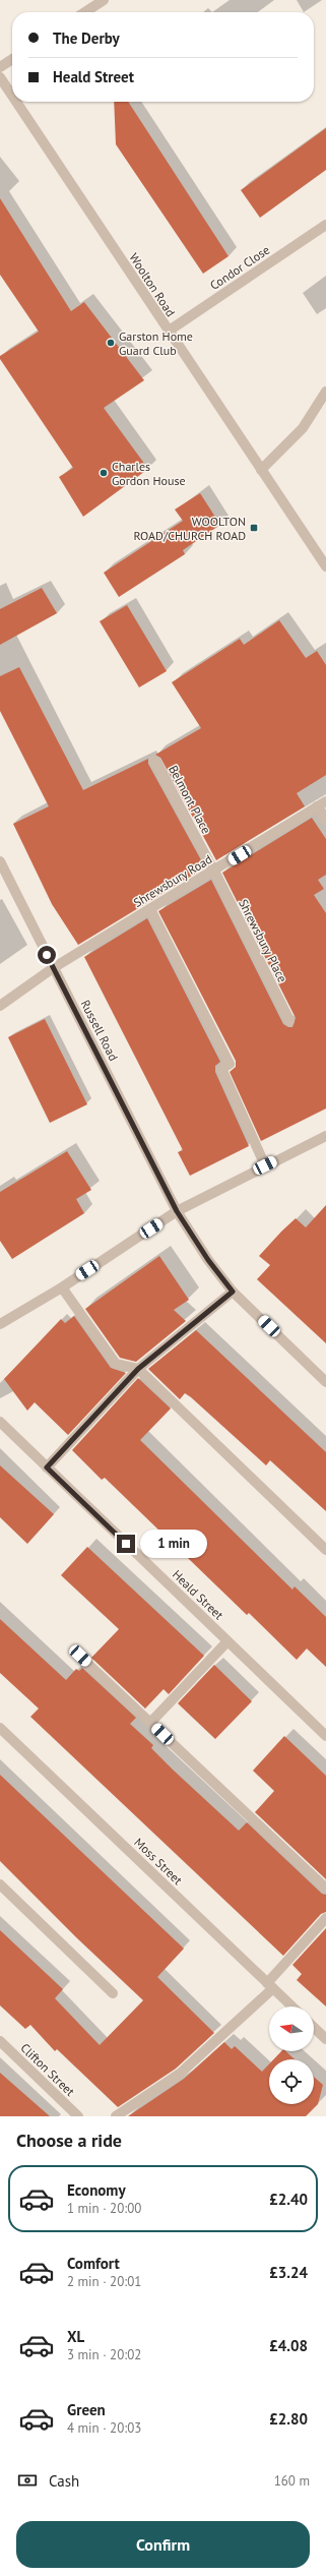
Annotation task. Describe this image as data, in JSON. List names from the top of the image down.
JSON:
{
  "streets": {
    "street": [
      "Condor Close",
      "Woolton Road",
      "Belmont Place",
      "Shrewsbury Road",
      "Shrewsbury Place",
      "Russell Road",
      "Heald Street",
      "Moss Street",
      "Clifton Street"
    ]
  },
  "crossings": [
    ["Condor Close", "Woolton Road"],
    ["Belmont Place", "Shrewsbury Road"],
    ["Belmont Place", "Shrewsbury Place"],
    ["Shrewsbury Road", "Shrewsbury Place"],
    ["Shrewsbury Road", "Russell Road"]
  ],
  "places": {
    "other": ["Garston Home Guard Club", "Charles Gordon House"],
    "transit": ["WOOLTON ROAD/CHURCH ROAD"]
  },
  "north": "left",
  "page": {
    "banner": ["The Derby", "Heald Street"],
    "bubble": "1 min",
    "heading": "Choose a ride",
    "list": [
      {
        "name": "Economy",
        "note": "1 min · 20:00",
        "value": "£2.40"
      },
      {
        "name": "Comfort",
        "note": "2 min · 20:01",
        "value": "£3.24"
      },
      {
        "name": "XL",
        "note": "3 min · 20:02",
        "value": "£4.08"
      },
      {
        "name": "Green",
        "note": "4 min · 20:03",
        "value": "£2.80"
      }
    ],
    "pay": ["Cash", "160 m"],
    "buttons": "Confirm"
  }
}
